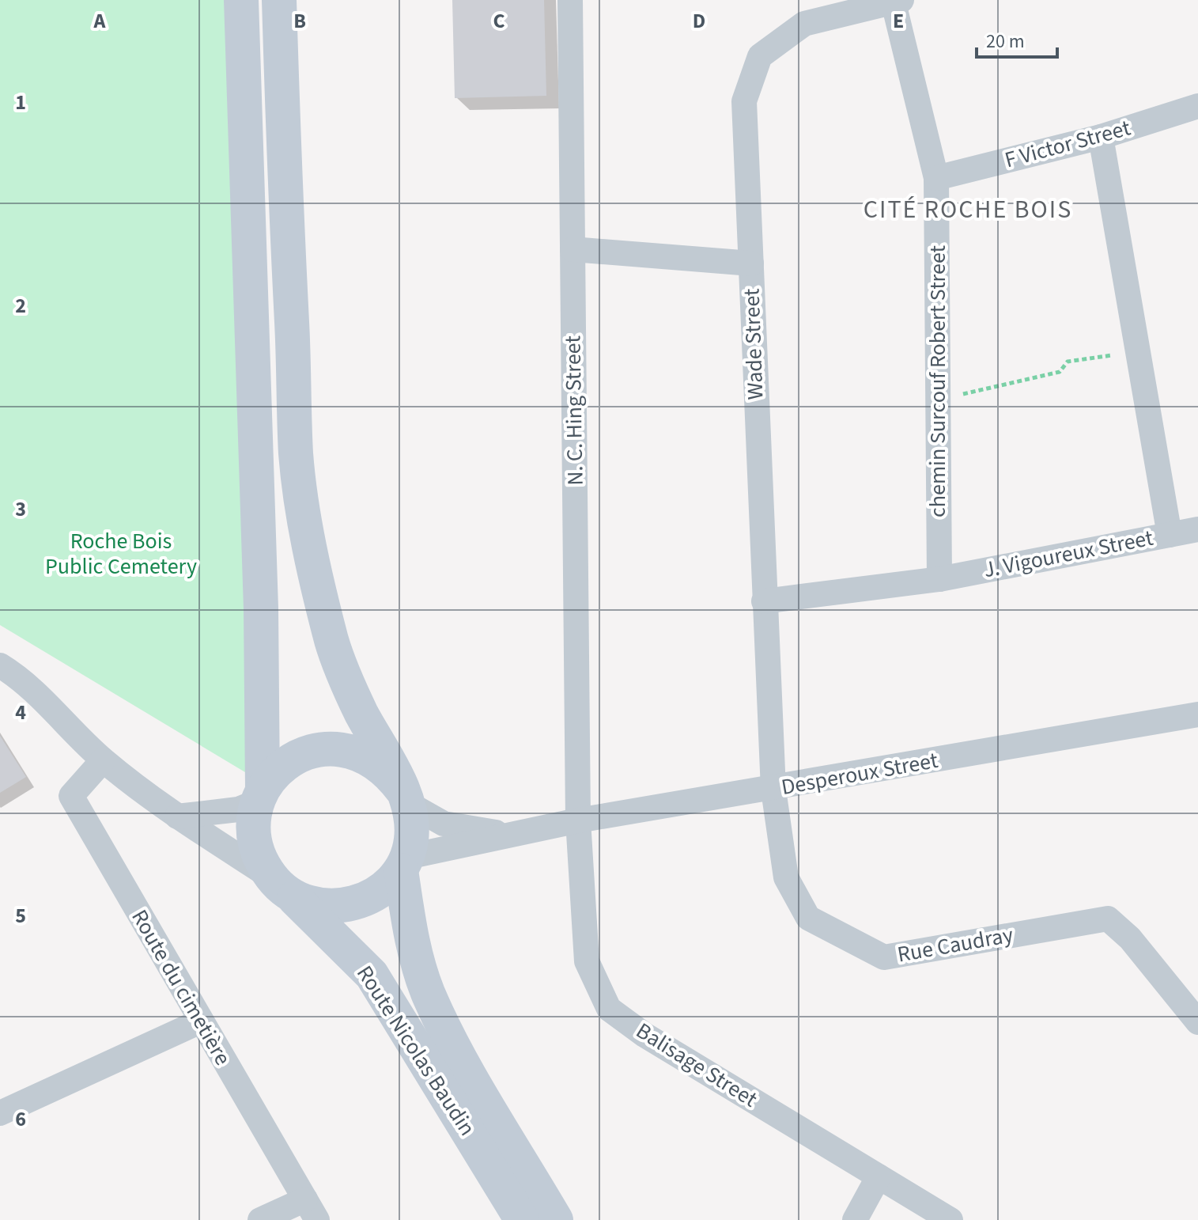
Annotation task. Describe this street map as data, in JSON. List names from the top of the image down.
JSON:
{
  "streets": {
    "main road": ["Route Nicolas Baudin"],
    "street": [
      "F Victor Street",
      "Wade Street",
      "chemin Surcouf Robert Street",
      "N. C. Hing Street",
      "J. Vigoureux Street",
      "Desperoux Street",
      "Rue Caudray",
      "Route du cimetière",
      "Balisage Street"
    ]
  },
  "crossings": [
    ["F Victor Street", "chemin Surcouf Robert Street"],
    ["Wade Street", "chemin Surcouf Robert Street"],
    ["Wade Street", "J. Vigoureux Street"],
    ["Wade Street", "Desperoux Street"],
    ["Wade Street", "Rue Caudray"],
    ["chemin Surcouf Robert Street", "J. Vigoureux Street"],
    ["N. C. Hing Street", "Desperoux Street"],
    ["N. C. Hing Street", "Balisage Street"],
    ["Desperoux Street", "Rue Caudray"],
    ["Desperoux Street", "Route Nicolas Baudin"],
    ["Desperoux Street", "Balisage Street"]
  ],
  "districts": ["CITÉ ROCHE BOIS"],
  "parks": ["Roche Bois Public Cemetery"],
  "scale_bar": "20 m",
  "grid": {
    "columns": [
      "A",
      "B",
      "C",
      "D",
      "E"
    ],
    "rows": [
      "1",
      "2",
      "3",
      "4",
      "5",
      "6"
    ]
  }
}
